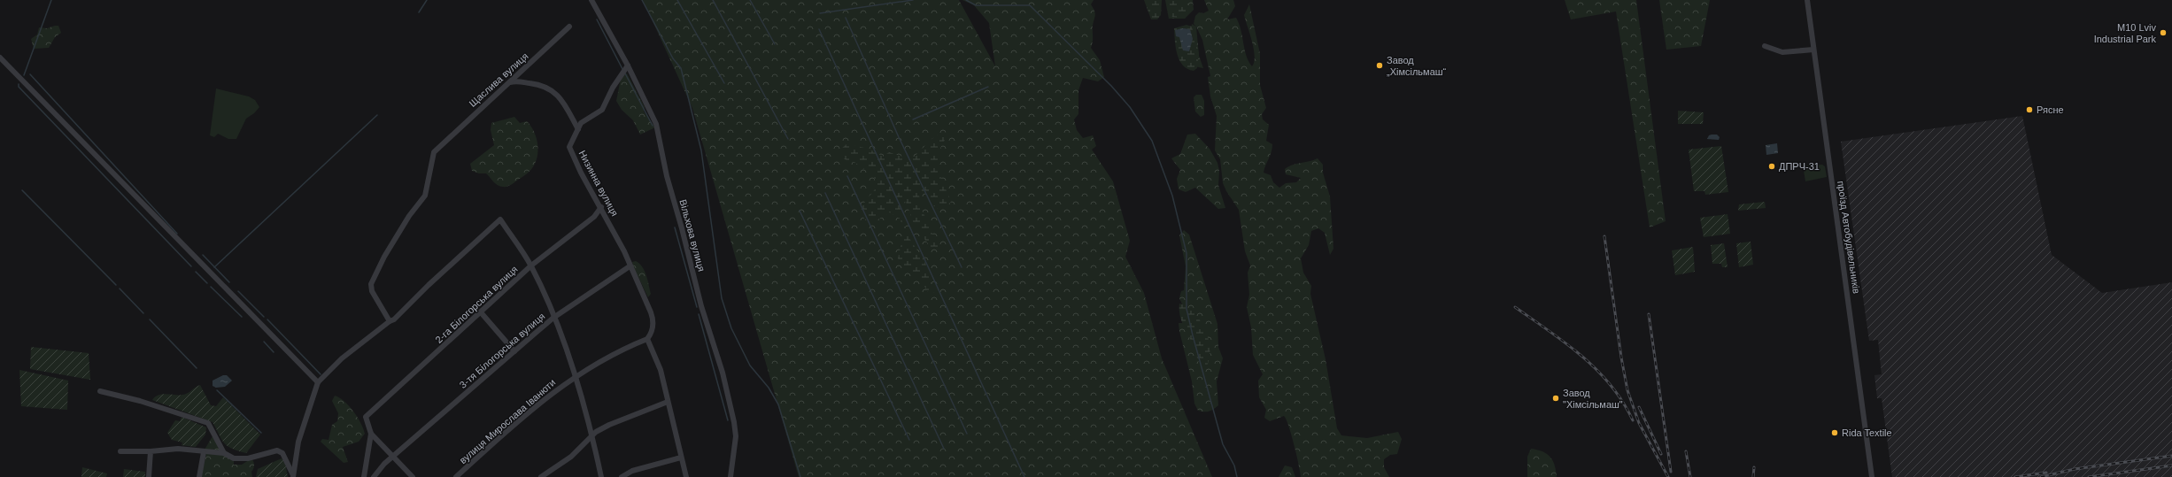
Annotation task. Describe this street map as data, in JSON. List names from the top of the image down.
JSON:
{
  "streets": {
    "street": [
      "Щаслива вулиця",
      "Низинна вулиця",
      "Вільхова вулиця",
      "проїзд Автобудівельників",
      "2-га Білогорська вулиця",
      "3-тя Білогорська вулиця",
      "вулиця Мирослава Іванюти"
    ]
  },
  "crossings": [
    ["Низинна вулиця", "Вільхова вулиця"],
    ["Низинна вулиця", "2-га Білогорська вулиця"],
    ["Низинна вулиця", "3-тя Білогорська вулиця"],
    ["Низинна вулиця", "вулиця Мирослава Іванюти"]
  ],
  "places": [
    "M10 Lviv Industrial Park",
    "Завод „Хімсільмаш“",
    "Рясне",
    "ДПРЧ-31",
    "Завод \"Хімсільмаш\"",
    "Rida Textile"
  ]
}
